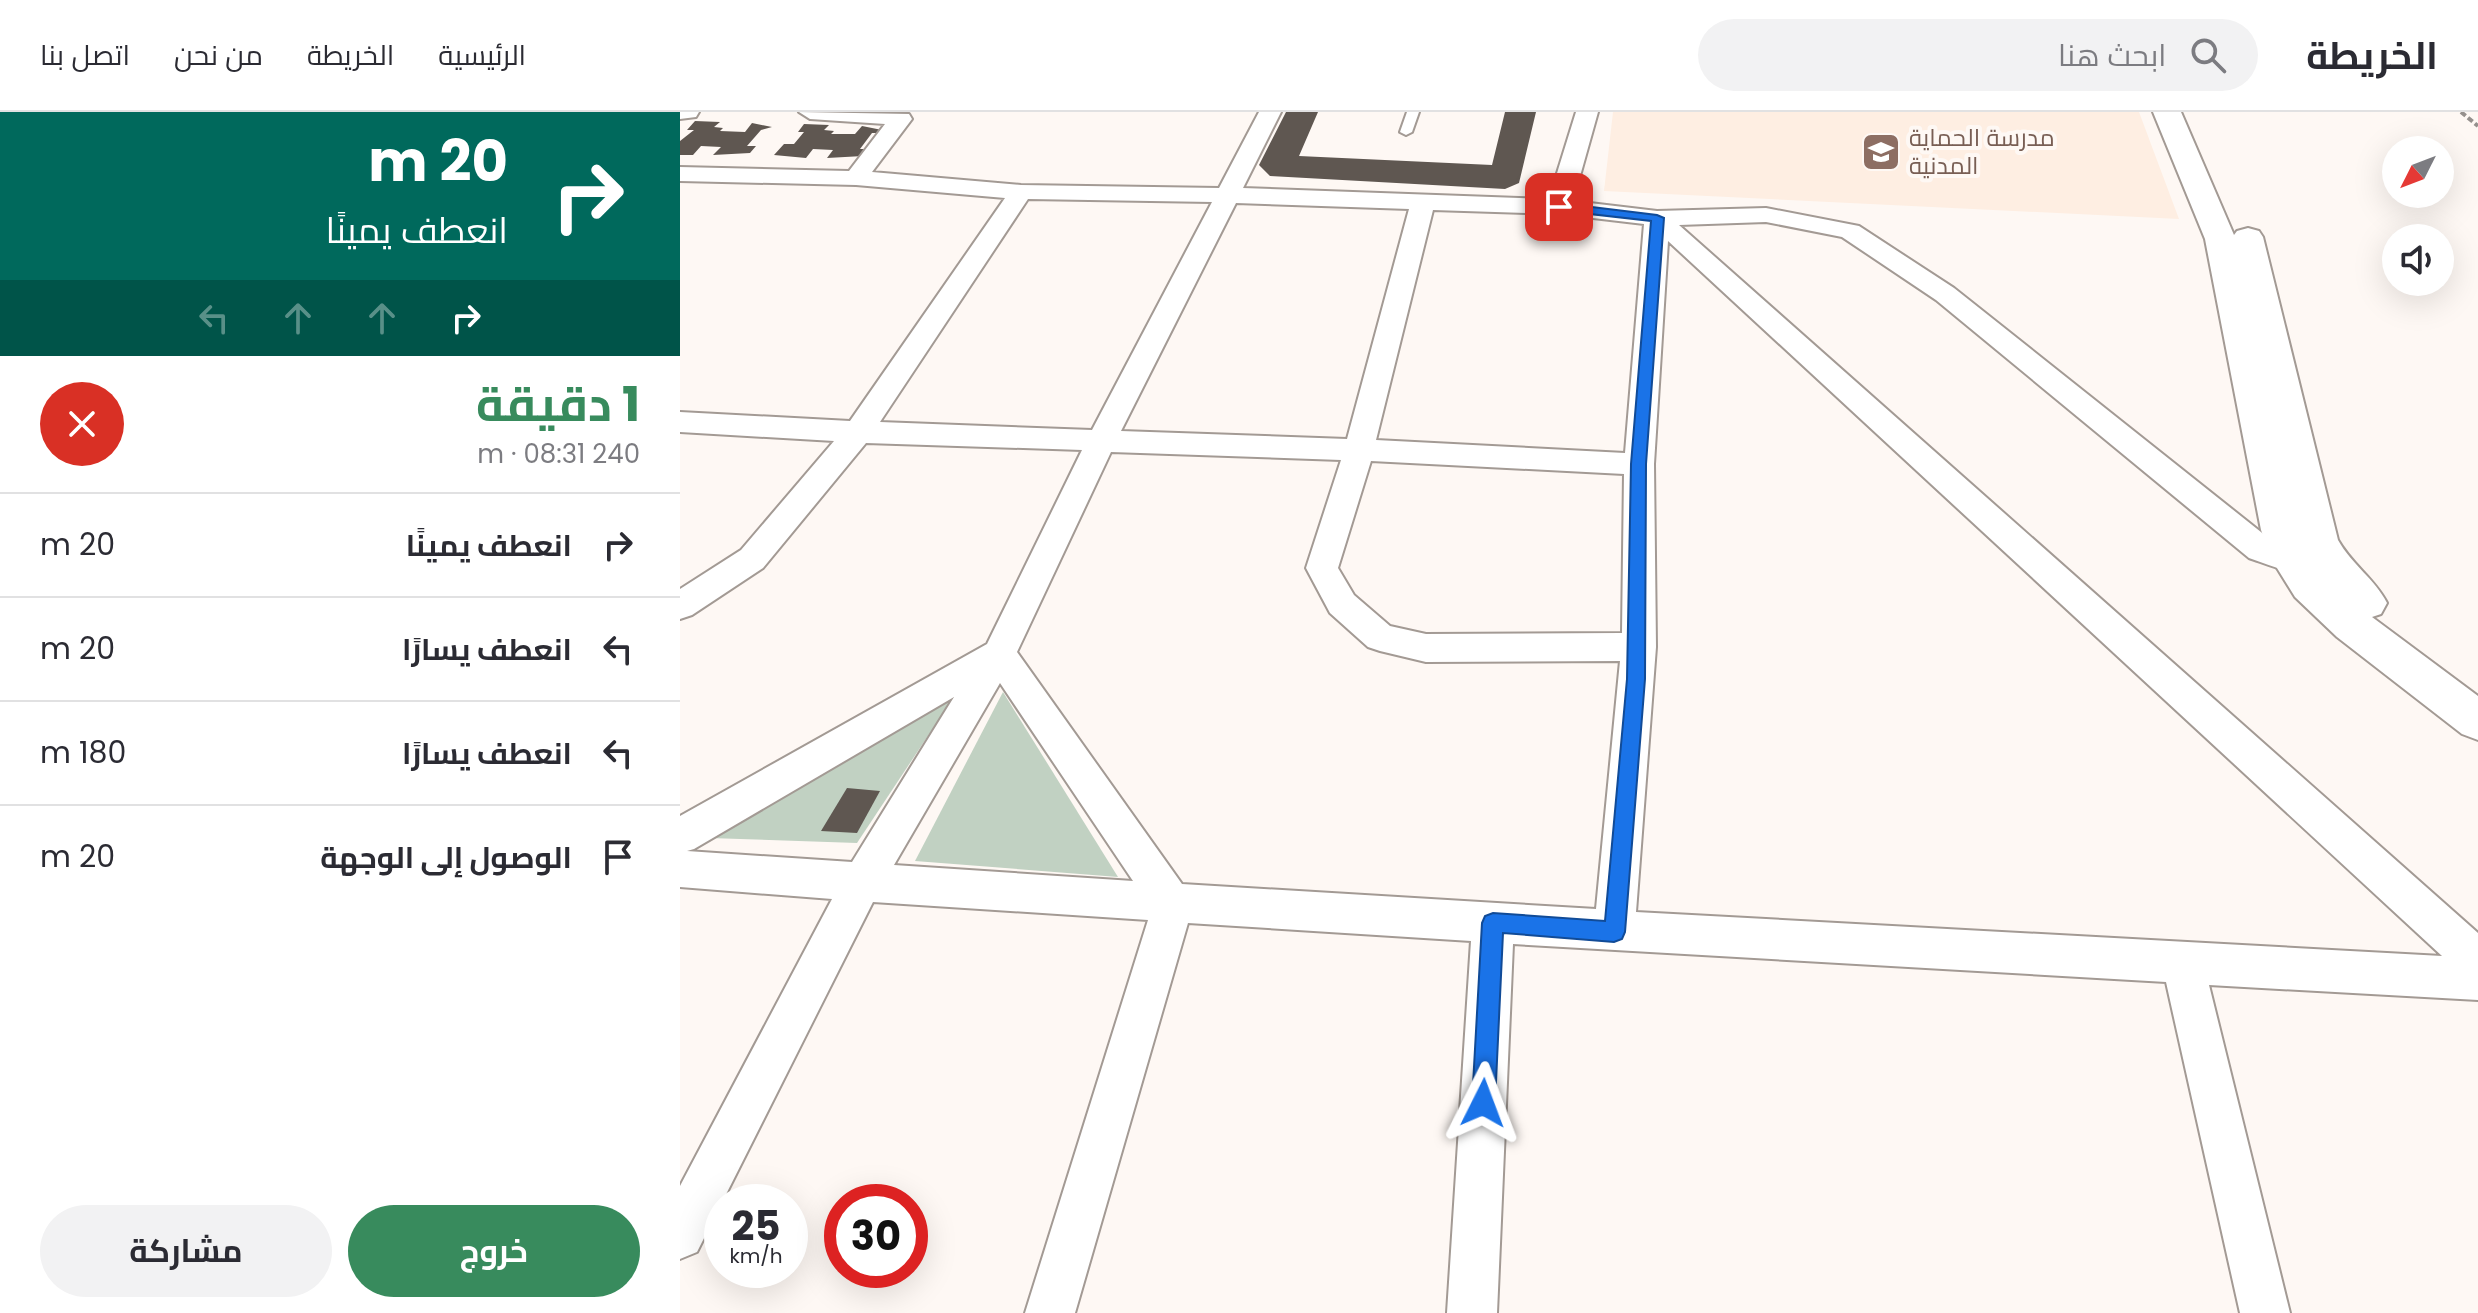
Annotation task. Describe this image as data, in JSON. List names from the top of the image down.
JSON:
{
  "places": {
    "school or university": ["مدرسة الحماية المدنية"]
  },
  "north": "bottom left",
  "page": {
    "header": "الخريطة",
    "search": "ابحث هنا",
    "nav": [
      "الرئيسية",
      "الخريطة",
      "من نحن",
      "اتصل بنا"
    ],
    "turn": ["20 m", "انعطف يمينًا"],
    "heading": ["1 دقيقة", "240 m · 08:31"],
    "list": [
      {
        "name": "انعطف يمينًا",
        "value": "20 m"
      },
      {
        "name": "انعطف يسارًا",
        "value": "20 m"
      },
      {
        "name": "انعطف يسارًا",
        "value": "180 m"
      },
      {
        "name": "الوصول إلى الوجهة",
        "value": "20 m"
      }
    ],
    "speed": "25 km/h",
    "limit": "30",
    "buttons": ["خروج", "مشاركة"]
  }
}
